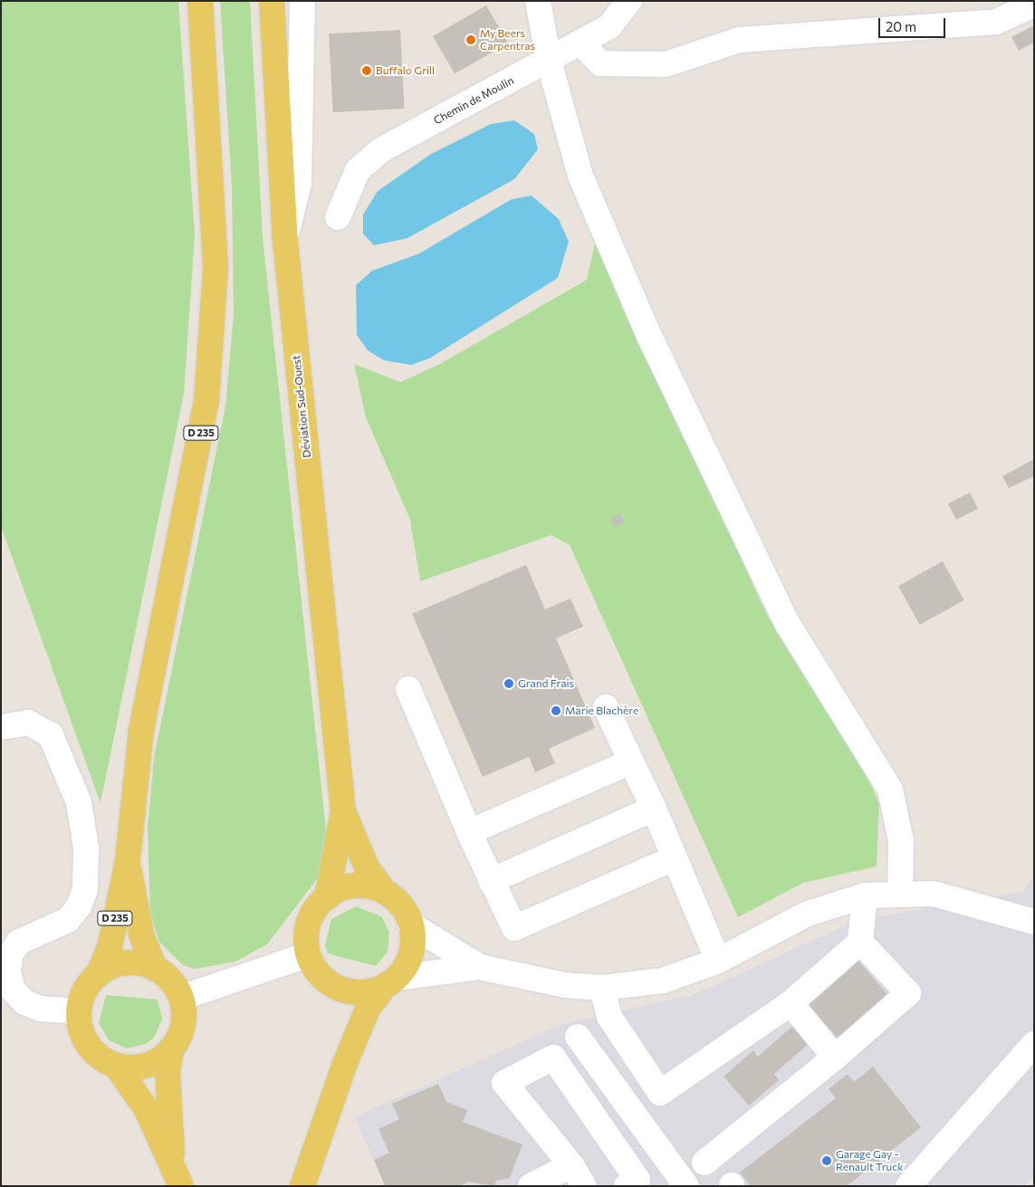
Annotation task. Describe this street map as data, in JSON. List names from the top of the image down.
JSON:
{
  "streets": {
    "main road": ["Déviation Sud-Ouest", "D 235"],
    "street": ["Chemin de Moulin"]
  },
  "places": [
    "My Beers Carpentras",
    "Buffalo Grill",
    "Grand Frais",
    "Marie Blachère",
    "Garage Gay - Renault Truck"
  ],
  "scale_bar": "20 m"
}
